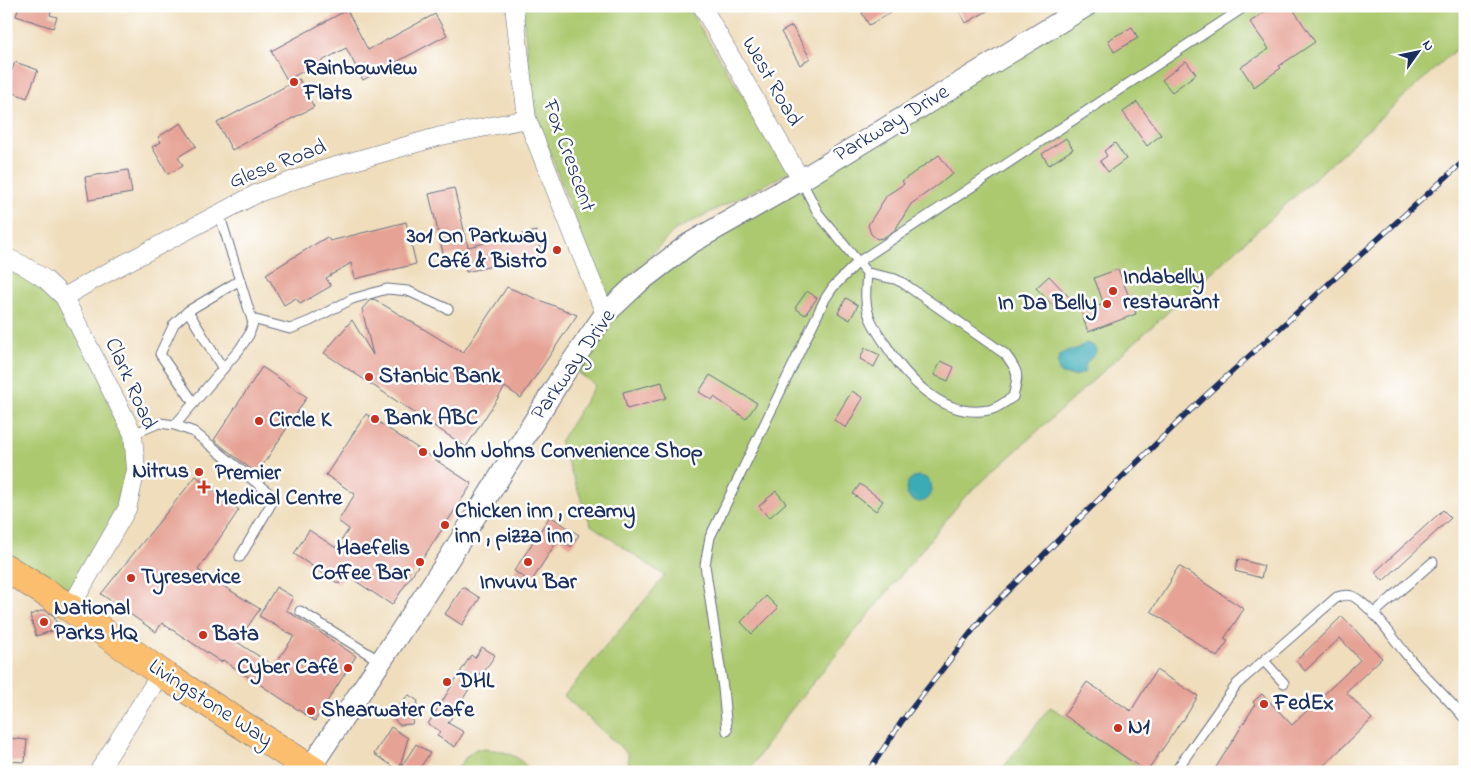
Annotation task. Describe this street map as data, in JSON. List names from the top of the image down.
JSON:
{
  "streets": {
    "highway": ["Livingstone Way"],
    "street": [
      "West Road",
      "Parkway Drive",
      "Fox Crescent",
      "Glese Road",
      "Clark Road"
    ]
  },
  "crossings": [
    ["West Road", "Parkway Drive"],
    ["Parkway Drive", "Fox Crescent"],
    ["Parkway Drive", "Livingstone Way"],
    ["Fox Crescent", "Glese Road"],
    ["Glese Road", "Clark Road"],
    ["Clark Road", "Livingstone Way"]
  ],
  "places": {
    "other": [
      "Rainbowview Flats",
      "301 On Parkway Café & Bistro",
      "Indabelly restaurant",
      "In Da Belly",
      "Stanbic Bank",
      "Bank ABC",
      "Circle K",
      "John Johns Convenience Shop",
      "Nitrus",
      "Chicken inn , creamy inn , pizza inn",
      "Haefelis Coffee Bar",
      "Invuvu Bar",
      "Tyreservice",
      "National Parks HQ",
      "Bata",
      "Cyber Café",
      "DHL",
      "FedEx",
      "Shearwater Cafe",
      "N1"
    ],
    "health": ["Premier Medical Centre"]
  },
  "north": "top right"
}
